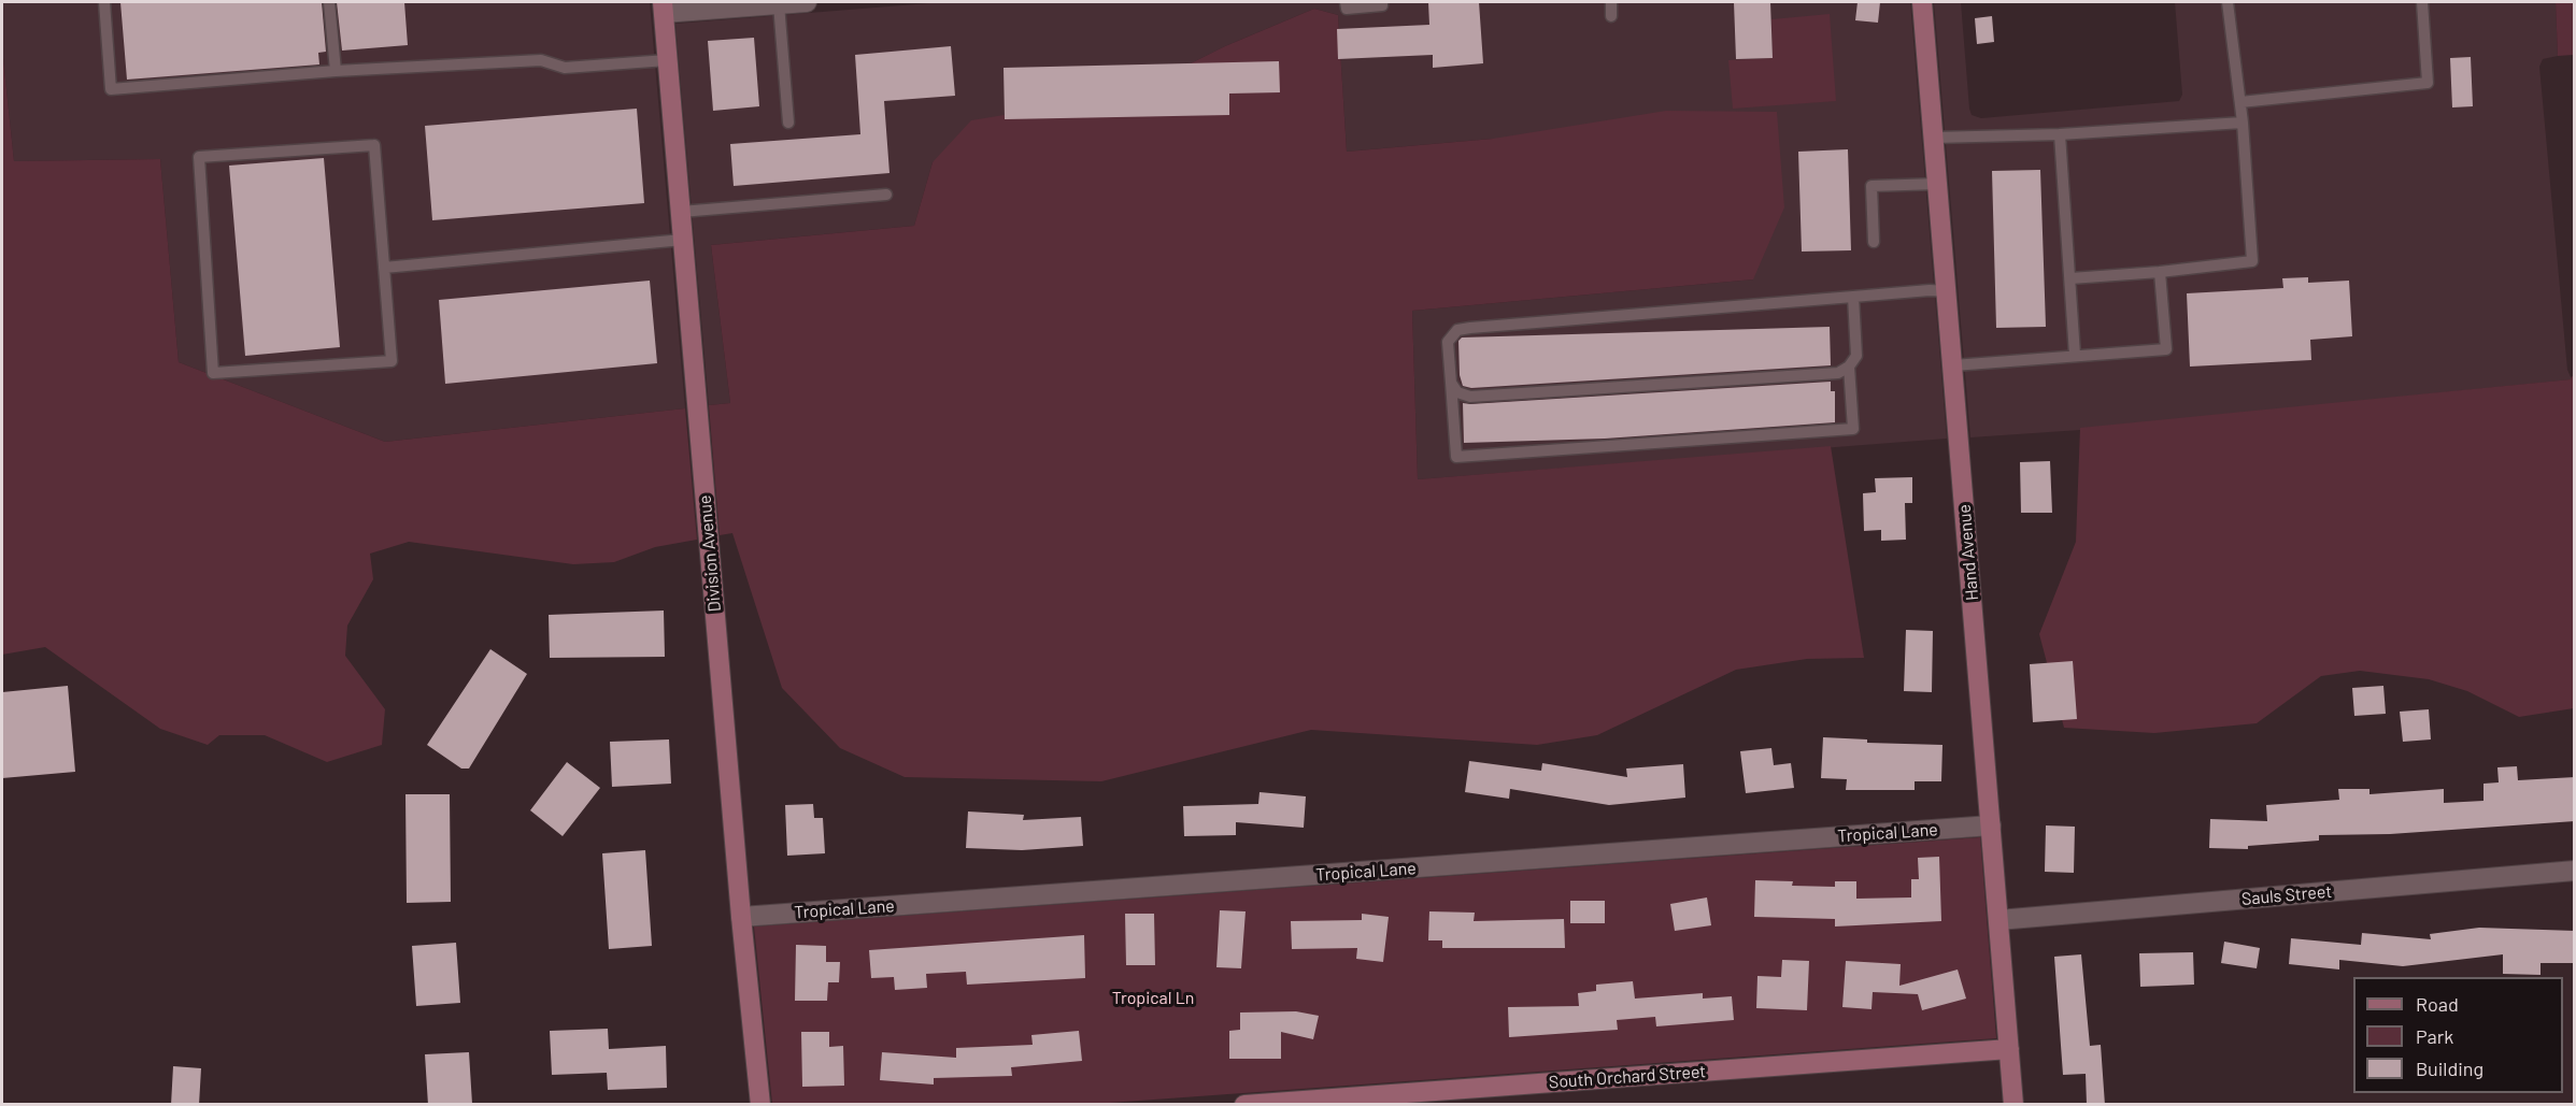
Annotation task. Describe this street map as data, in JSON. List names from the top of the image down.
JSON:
{
  "streets": {
    "street": [
      "Hand Avenue",
      "Division Avenue",
      "Tropical Lane",
      "Sauls Street",
      "South Orchard Street"
    ]
  },
  "crossings": [
    ["Hand Avenue", "Tropical Lane"],
    ["Hand Avenue", "Sauls Street"],
    ["Hand Avenue", "South Orchard Street"],
    ["Division Avenue", "Tropical Lane"]
  ],
  "parks": ["Tropical Ln"],
  "legend": ["Road", "Park", "Building"]
}
